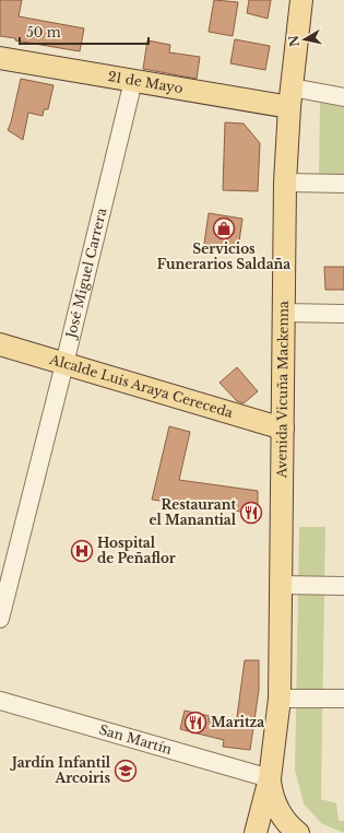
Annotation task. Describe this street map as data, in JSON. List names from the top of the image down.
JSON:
{
  "streets": {
    "main road": ["21 de Mayo", "Alcalde Luis Araya Cereceda", "Avenida Vicuña Mackenna"],
    "street": ["José Miguel Carrera", "San Martín"]
  },
  "crossings": [
    ["21 de Mayo", "José Miguel Carrera"],
    ["21 de Mayo", "Avenida Vicuña Mackenna"],
    ["José Miguel Carrera", "Alcalde Luis Araya Cereceda"],
    ["Alcalde Luis Araya Cereceda", "Avenida Vicuña Mackenna"],
    ["Avenida Vicuña Mackenna", "San Martín"]
  ],
  "places": {
    "shop": ["Servicios Funerarios Saldaña"],
    "restaurant": ["Restaurant el Manantial", "Maritza"],
    "hospital": ["Hospital de Peñaflor"],
    "school or university": ["Jardín Infantil Arcoiris"]
  },
  "scale_bar": "50 m",
  "north": "left"
}
